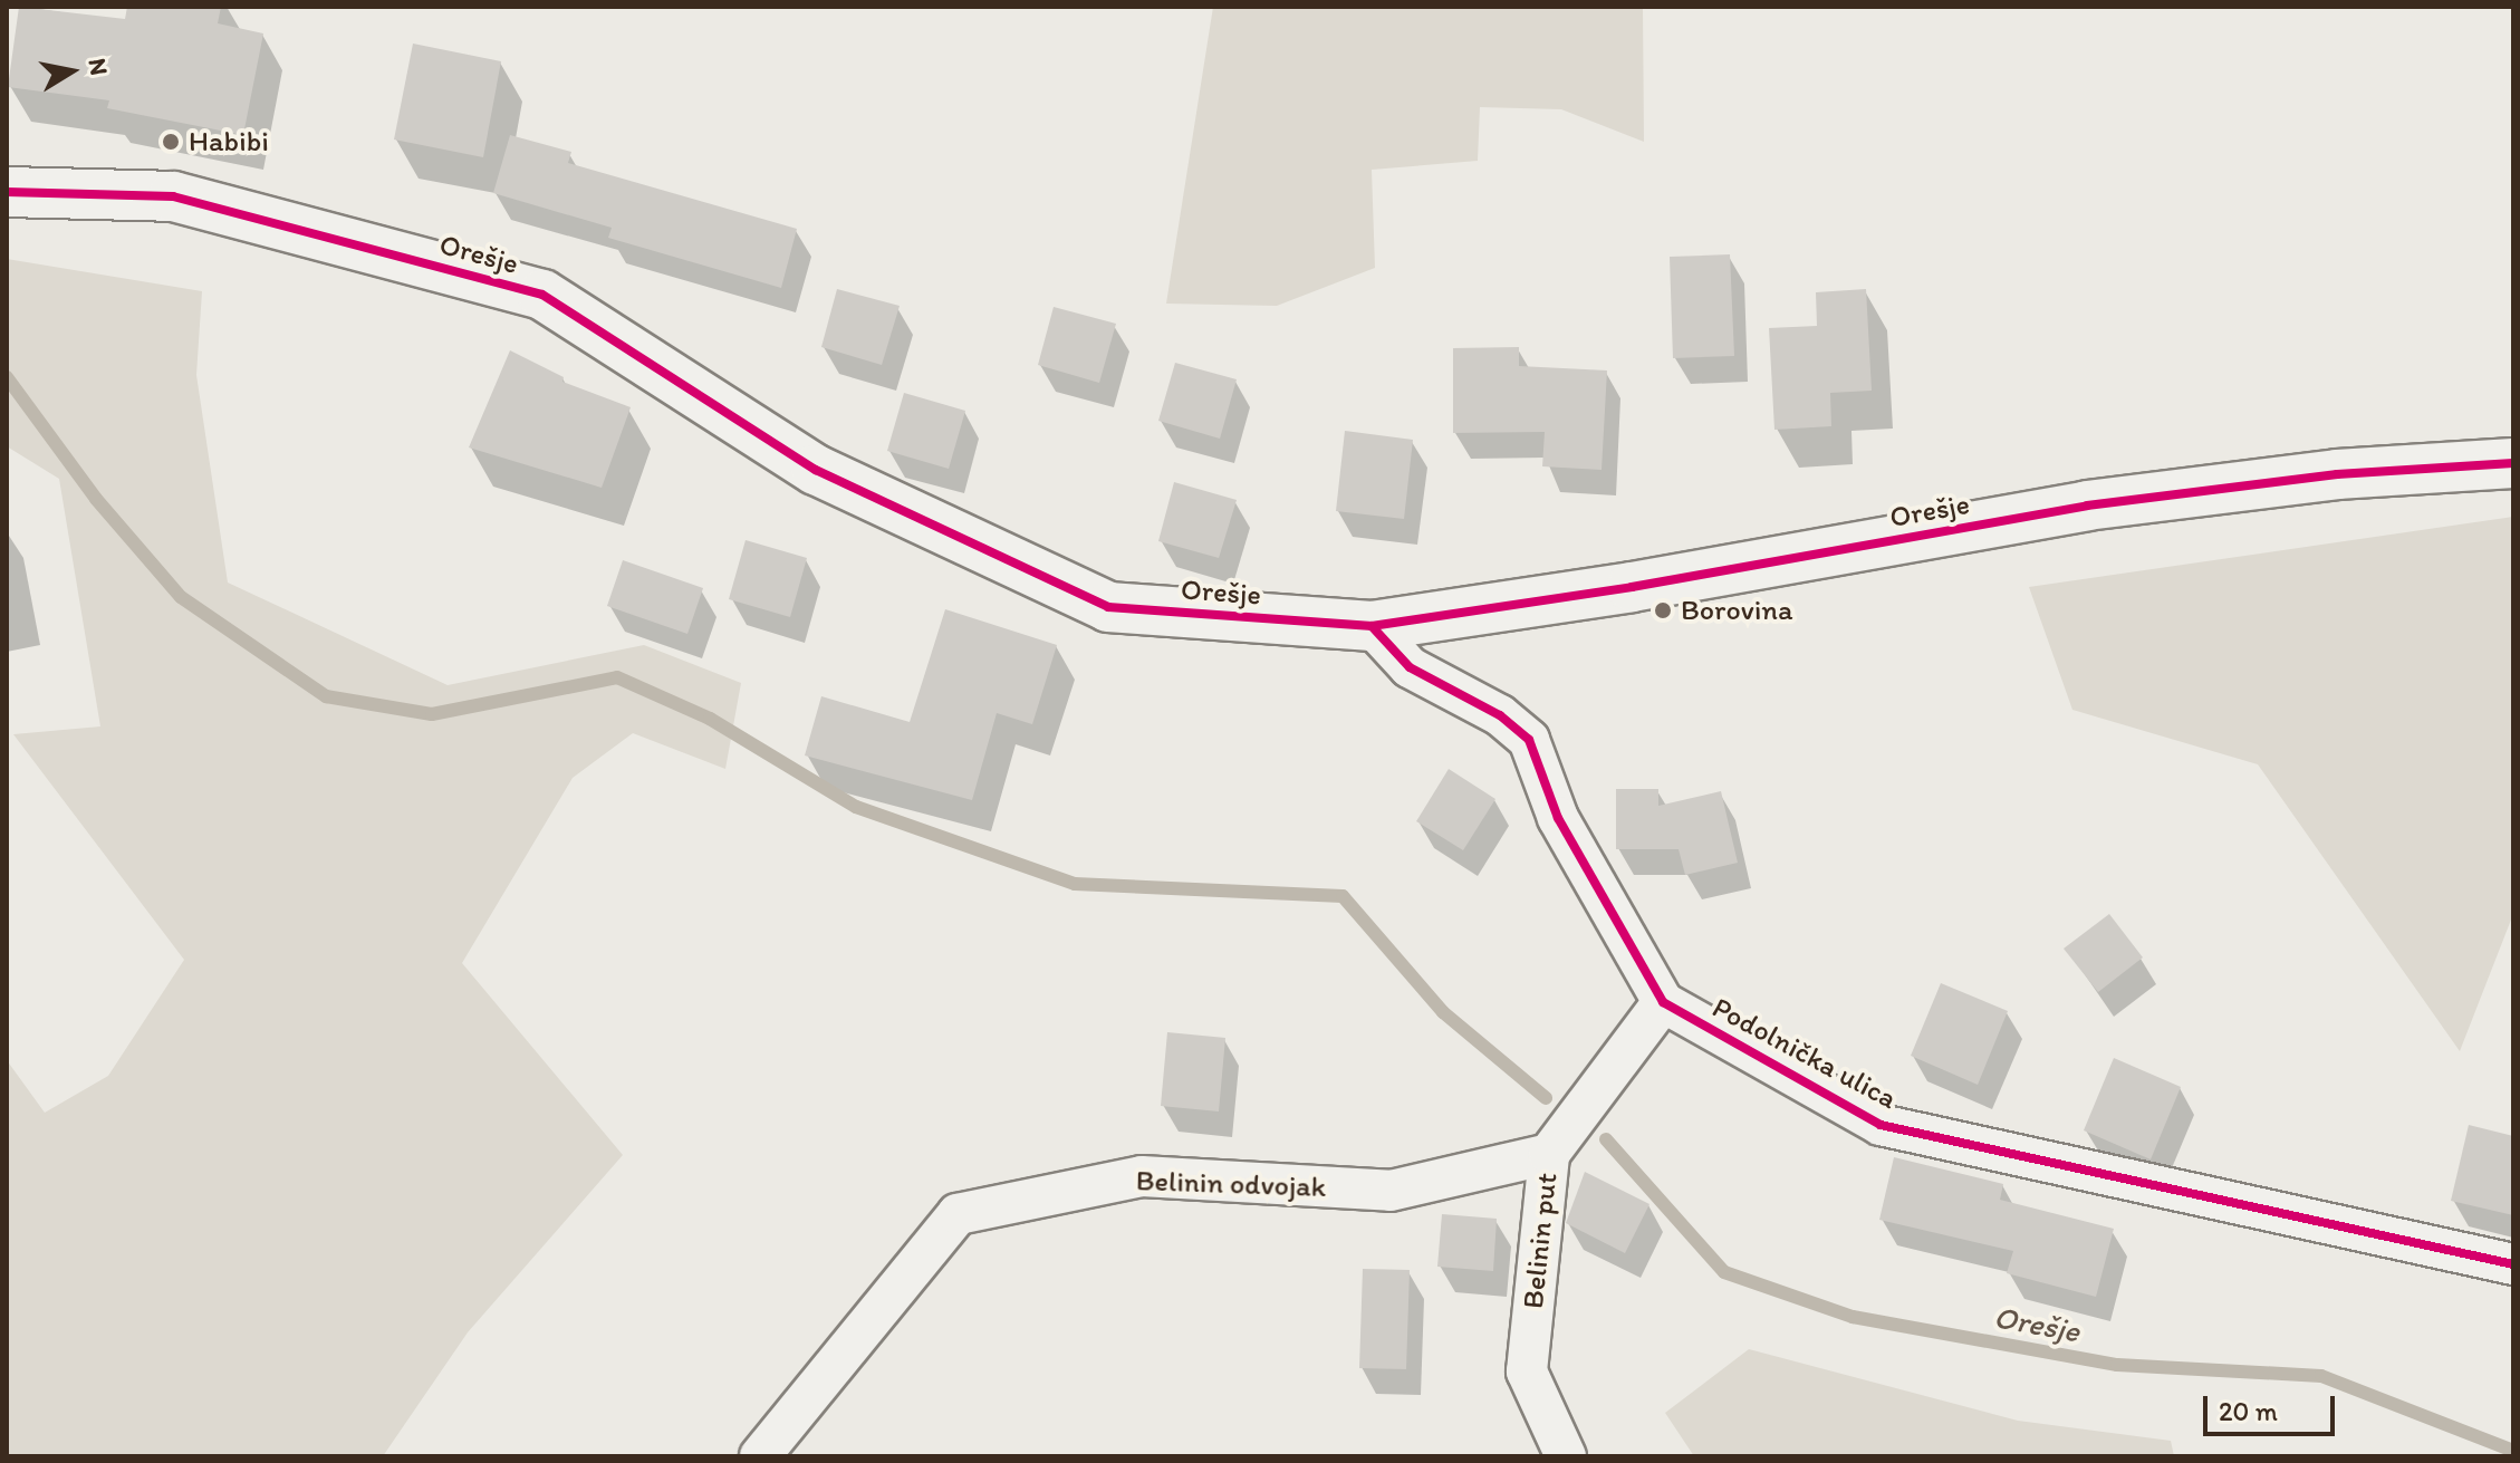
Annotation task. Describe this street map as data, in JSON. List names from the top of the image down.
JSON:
{
  "streets": {
    "street": [
      "Orešje",
      "Podolnička ulica",
      "Belinin odvojak",
      "Belinin put"
    ]
  },
  "crossings": [
    ["Podolnička ulica", "Belinin put"],
    ["Belinin odvojak", "Belinin put"]
  ],
  "water": ["Orešje"],
  "places": ["Habibi", "Borovina"],
  "scale_bar": "20 m",
  "north": "right"
}
